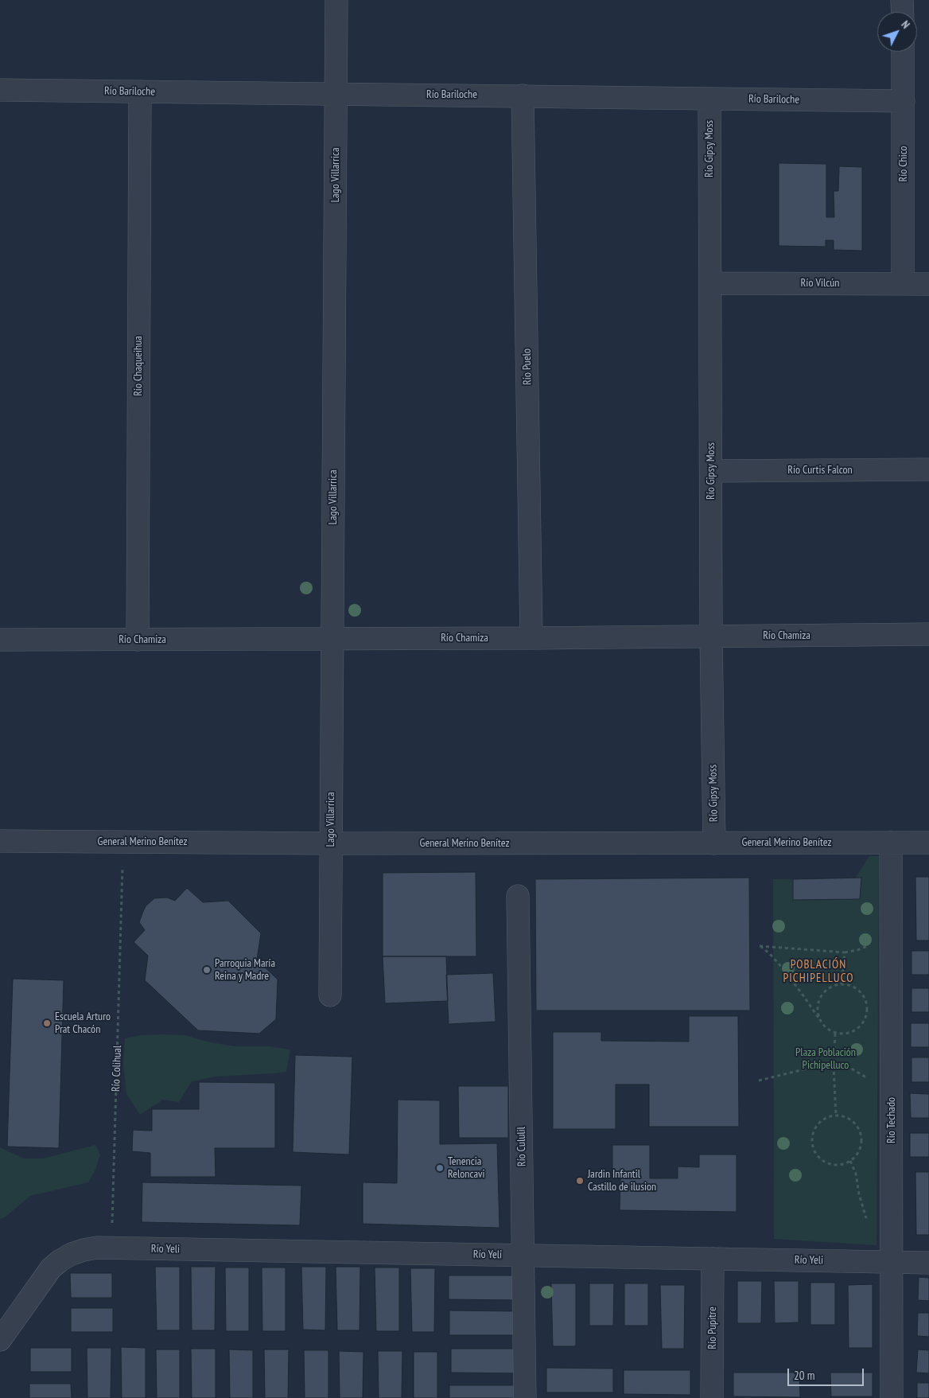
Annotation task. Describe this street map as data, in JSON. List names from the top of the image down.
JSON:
{
  "streets": {
    "street": [
      "Río Bariloche",
      "Río Gipsy Moss",
      "Río Chico",
      "Lago Villarrica",
      "Río Vilcún",
      "Río Chaqueihua",
      "Río Puelo",
      "Río Curtis Falcon",
      "Río Chamiza",
      "General Merino Benítez",
      "Río Techado",
      "Río Cululil",
      "Río Yeli",
      "Río Pupitre"
    ],
    "path": ["Río Colihual"]
  },
  "crossings": [
    ["Río Bariloche", "Río Gipsy Moss"],
    ["Río Bariloche", "Río Chico"],
    ["Río Bariloche", "Lago Villarrica"],
    ["Río Bariloche", "Río Chaqueihua"],
    ["Río Bariloche", "Río Puelo"],
    ["Río Gipsy Moss", "Río Vilcún"],
    ["Río Gipsy Moss", "Río Curtis Falcon"],
    ["Río Gipsy Moss", "Río Chamiza"],
    ["Río Gipsy Moss", "General Merino Benítez"],
    ["Río Chico", "Río Vilcún"],
    ["Lago Villarrica", "Río Chamiza"],
    ["Lago Villarrica", "General Merino Benítez"],
    ["Río Chaqueihua", "Río Chamiza"],
    ["Río Puelo", "Río Chamiza"],
    ["General Merino Benítez", "Río Colihual"],
    ["General Merino Benítez", "Río Techado"],
    ["Río Colihual", "Río Yeli"],
    ["Río Techado", "Río Yeli"],
    ["Río Cululil", "Río Yeli"],
    ["Río Yeli", "Río Pupitre"]
  ],
  "districts": ["POBLACIÓN PICHIPELLUCO"],
  "parks": ["Plaza Población Pichipelluco"],
  "places": [
    "Parroquia María Reina y Madre",
    "Escuela Arturo Prat Chacón",
    "Tenencia Reloncavi",
    "Jardin Infantil Castillo de ilusion"
  ],
  "scale_bar": "20 m",
  "north": "top right"
}
